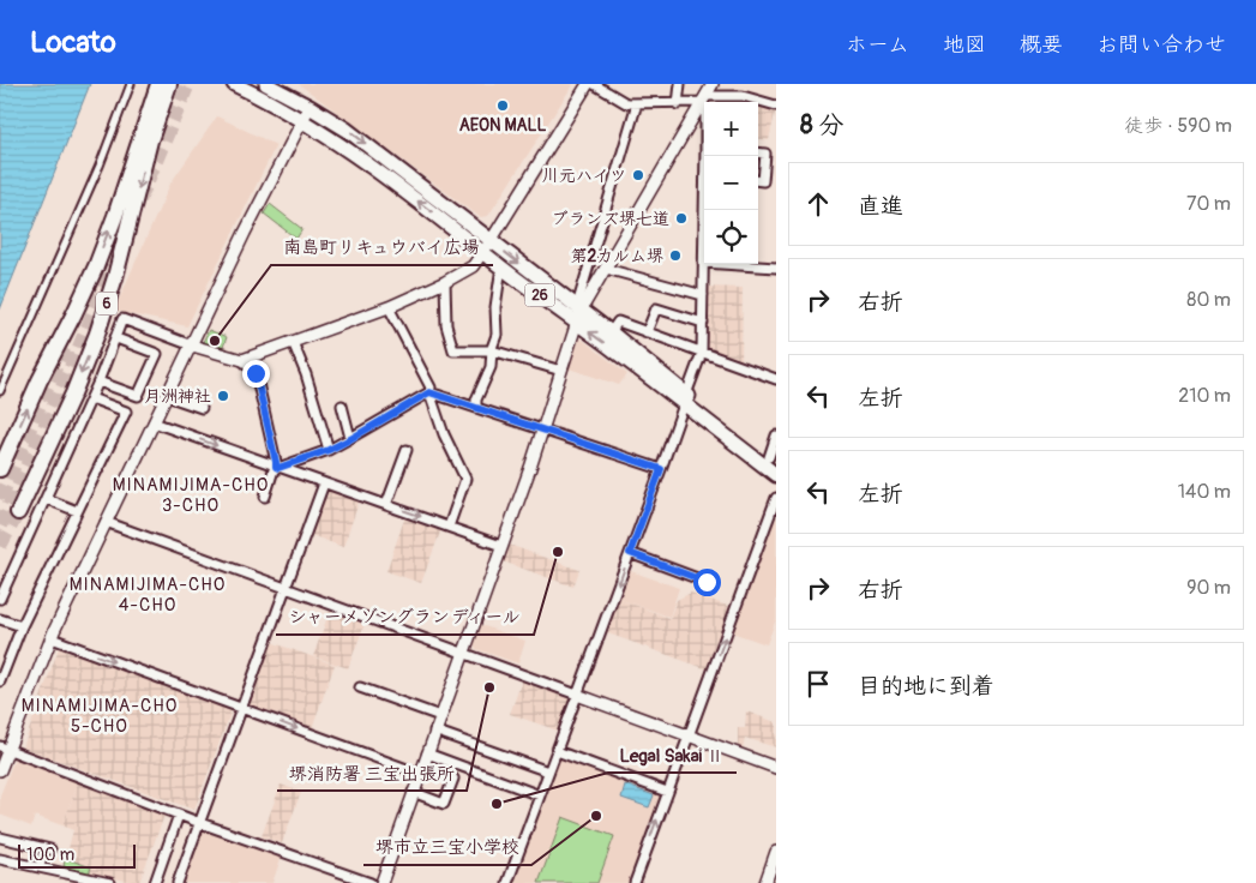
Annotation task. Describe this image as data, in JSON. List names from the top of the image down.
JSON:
{
  "streets": {
    "highway": ["26", "6"]
  },
  "districts": ["MINAMIJIMA-CHO 3-CHO", "MINAMIJIMA-CHO 4-CHO", "MINAMIJIMA-CHO 5-CHO"],
  "places": [
    "AEON MALL",
    "川元ハイツ",
    "ブランズ堺七道",
    "第2カルム堺",
    "南島町リキュウバイ広場",
    "月洲神社",
    "シャーメゾングランディール",
    "堺消防署 三宝出張所",
    "Legal Sakai Ⅱ",
    "堺市立三宝小学校"
  ],
  "scale_bar": "100 m",
  "page": {
    "header": "Locato",
    "nav": [
      "ホーム",
      "地図",
      "概要",
      "お問い合わせ"
    ],
    "heading": ["8 分", "徒歩 · 590 m"],
    "map_buttons": ["+", "−"],
    "list": [
      ["直進", "70 m"],
      ["右折", "80 m"],
      ["左折", "210 m"],
      ["左折", "140 m"],
      ["右折", "90 m"],
      "目的地に到着"
    ],
    "scale": "100 m"
  }
}
